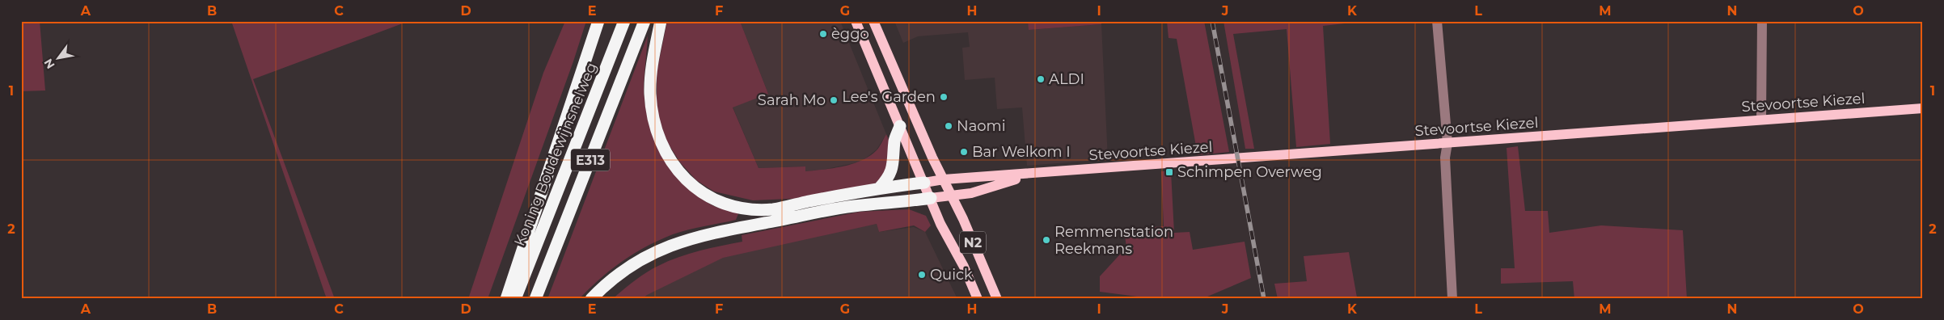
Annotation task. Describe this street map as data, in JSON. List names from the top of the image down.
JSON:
{
  "streets": {
    "highway": ["Koning Boudewijnsnelweg", "E313"],
    "main road": ["Stevoortse Kiezel", "N2"]
  },
  "crossings": [
    ["Stevoortse Kiezel", "N2"]
  ],
  "places": {
    "other": [
      "èggo",
      "ALDI",
      "Lee's Garden",
      "Sarah Mo",
      "Naomi",
      "Bar Welkom I",
      "Remmenstation Reekmans",
      "Quick"
    ],
    "transit": ["Schimpen Overweg"]
  },
  "north": "bottom left",
  "grid": {
    "columns": [
      "A",
      "B",
      "C",
      "D",
      "E",
      "F",
      "G",
      "H",
      "I",
      "J",
      "K",
      "L",
      "M",
      "N",
      "O"
    ],
    "rows": ["1", "2"]
  }
}
